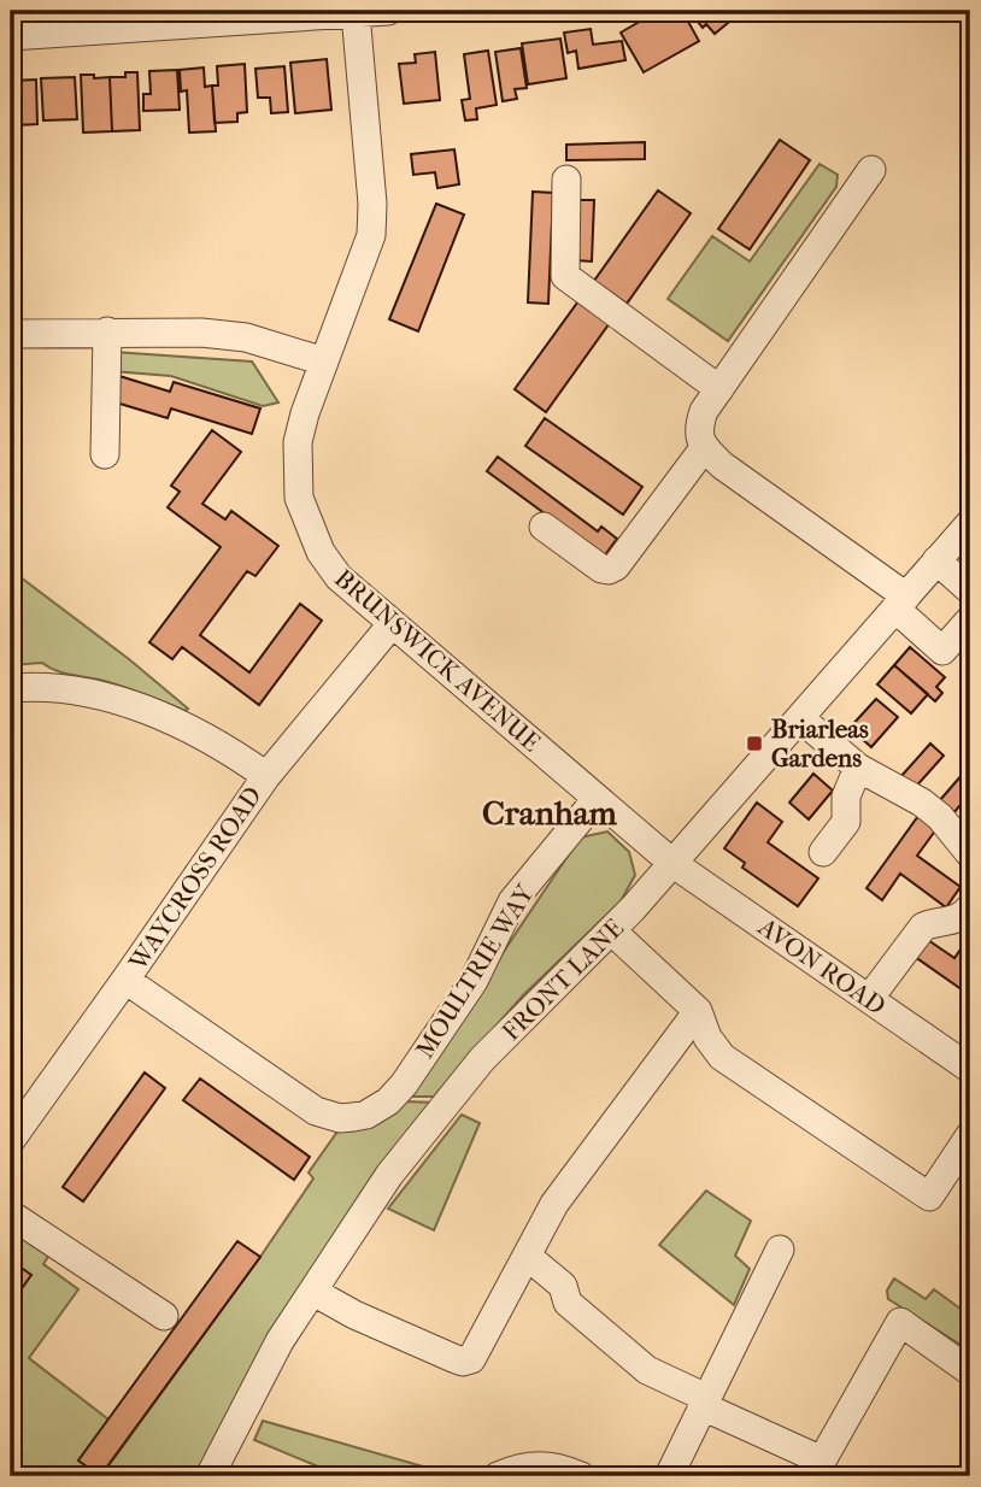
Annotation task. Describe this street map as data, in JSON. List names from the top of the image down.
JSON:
{
  "streets": {
    "street": [
      "BRUNSWICK AVENUE",
      "WAYCROSS ROAD",
      "AVON ROAD",
      "MOULTRIE WAY",
      "FRONT LANE"
    ]
  },
  "crossings": [
    ["BRUNSWICK AVENUE", "WAYCROSS ROAD"],
    ["BRUNSWICK AVENUE", "AVON ROAD"],
    ["BRUNSWICK AVENUE", "MOULTRIE WAY"],
    ["BRUNSWICK AVENUE", "FRONT LANE"],
    ["WAYCROSS ROAD", "MOULTRIE WAY"],
    ["AVON ROAD", "FRONT LANE"]
  ],
  "districts": ["Cranham"],
  "places": {
    "transit": ["Briarleas Gardens"]
  }
}
